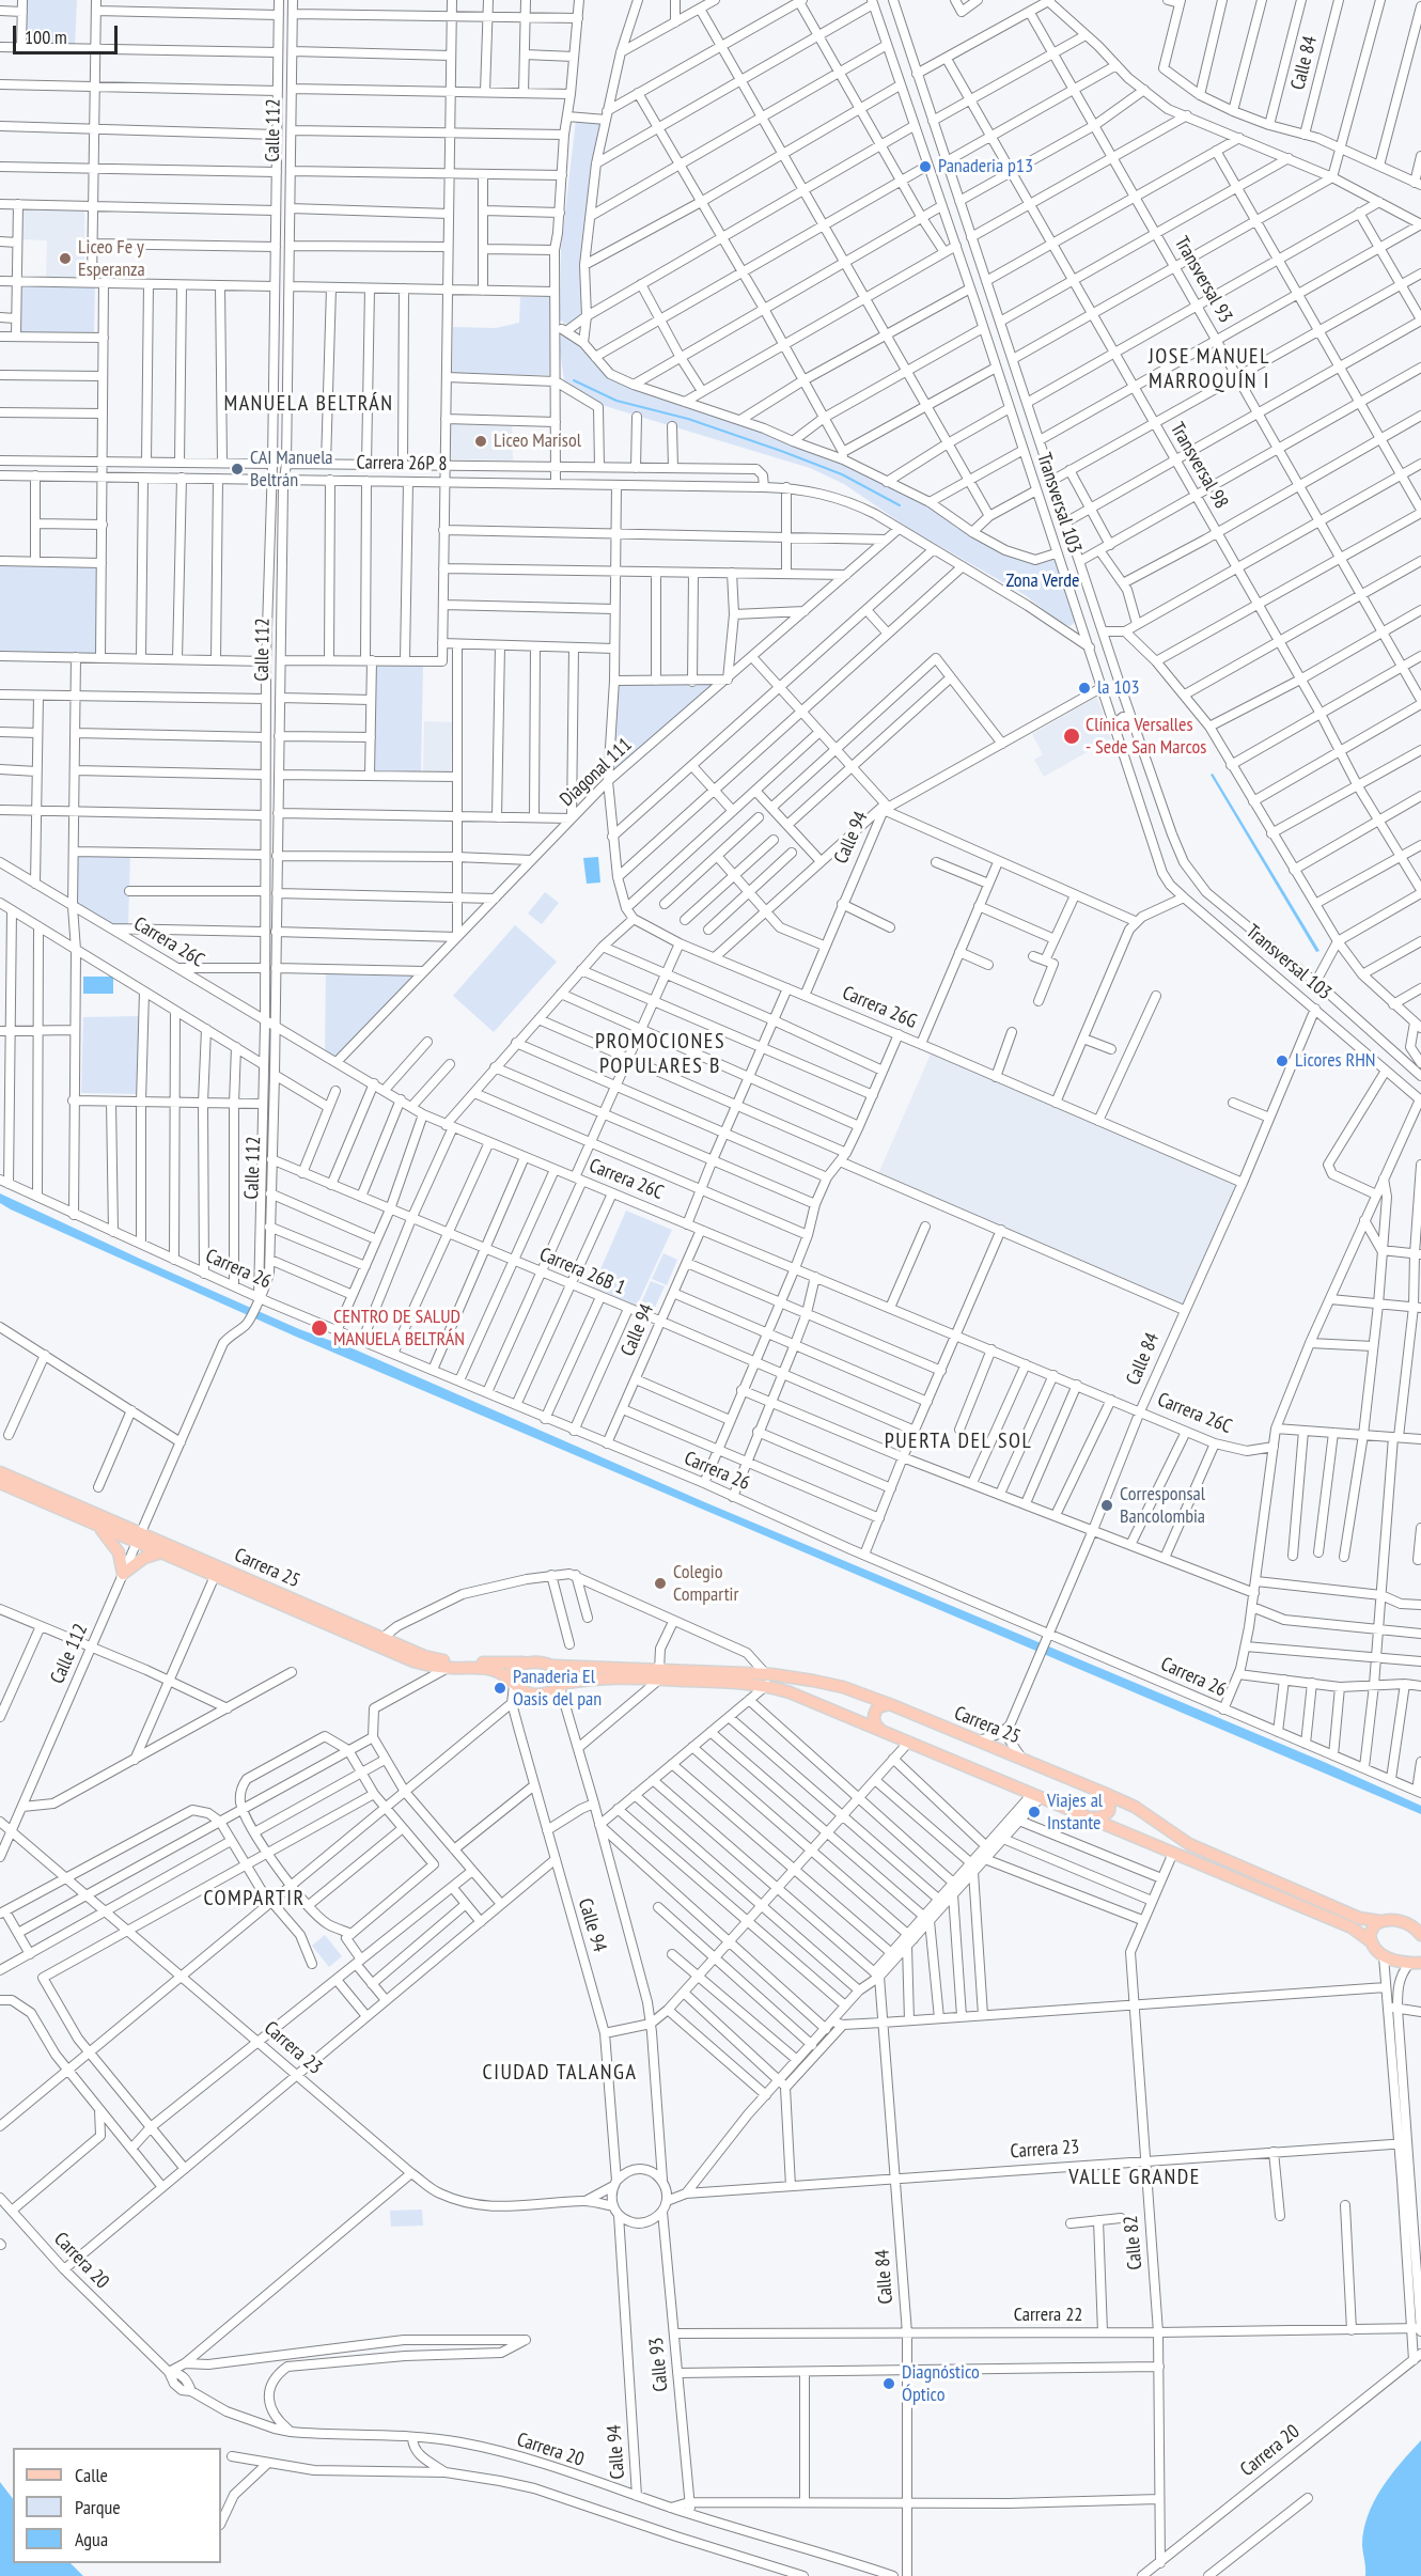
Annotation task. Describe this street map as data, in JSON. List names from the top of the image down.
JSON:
{
  "streets": {
    "main road": ["Carrera 25"],
    "street": [
      "Calle 84",
      "Calle 112",
      "Transversal 93",
      "Carrera 26P 8",
      "Transversal 98",
      "Transversal 103",
      "Diagonal 111",
      "Calle 94",
      "Carrera 26C",
      "Carrera 26G",
      "Carrera 26",
      "Carrera 26B 1",
      "Carrera 23",
      "Calle 82",
      "Carrera 20",
      "Carrera 22",
      "Calle 93"
    ]
  },
  "crossings": [
    ["Calle 84", "Transversal 103"],
    ["Calle 84", "Carrera 26C"],
    ["Calle 84", "Carrera 26G"],
    ["Calle 84", "Carrera 26"],
    ["Calle 84", "Carrera 23"],
    ["Calle 84", "Carrera 22"],
    ["Calle 112", "Carrera 26P 8"],
    ["Calle 112", "Carrera 26C"],
    ["Calle 112", "Carrera 26"],
    ["Calle 112", "Carrera 26B 1"],
    ["Calle 112", "Carrera 25"],
    ["Calle 112", "Carrera 23"],
    ["Carrera 26P 8", "Transversal 103"],
    ["Carrera 26P 8", "Diagonal 111"],
    ["Carrera 26P 8", "Carrera 26G"],
    ["Diagonal 111", "Carrera 26C"],
    ["Diagonal 111", "Carrera 26G"],
    ["Calle 94", "Carrera 26C"],
    ["Calle 94", "Carrera 26G"],
    ["Calle 94", "Carrera 26"],
    ["Calle 94", "Carrera 26B 1"],
    ["Calle 94", "Carrera 25"],
    ["Calle 94", "Carrera 23"],
    ["Calle 94", "Carrera 20"],
    ["Calle 94", "Calle 93"],
    ["Carrera 25", "Calle 82"],
    ["Carrera 23", "Calle 82"],
    ["Carrera 23", "Calle 93"],
    ["Calle 82", "Carrera 20"],
    ["Calle 82", "Carrera 22"],
    ["Carrera 20", "Calle 93"],
    ["Carrera 22", "Calle 93"]
  ],
  "districts": [
    "JOSE MANUEL MARROQUÍN I",
    "MANUELA BELTRÁN",
    "PROMOCIONES POPULARES B",
    "PUERTA DEL SOL",
    "COMPARTIR",
    "CIUDAD TALANGA",
    "VALLE GRANDE"
  ],
  "parks": ["Zona Verde"],
  "places": [
    "Panaderia p13",
    "Liceo Fe y Esperanza",
    "Liceo Marisol",
    "CAI Manuela Beltrán",
    "la 103",
    "Clínica Versalles - Sede San Marcos",
    "Licores RHN",
    "CENTRO DE SALUD MANUELA BELTRÁN",
    "Corresponsal Bancolombia",
    "Colegio Compartir",
    "Panaderia El Oasis del pan",
    "Viajes al Instante",
    "Diagnóstico Óptico"
  ],
  "legend": ["Calle", "Parque", "Agua"],
  "scale_bar": "100 m"
}
